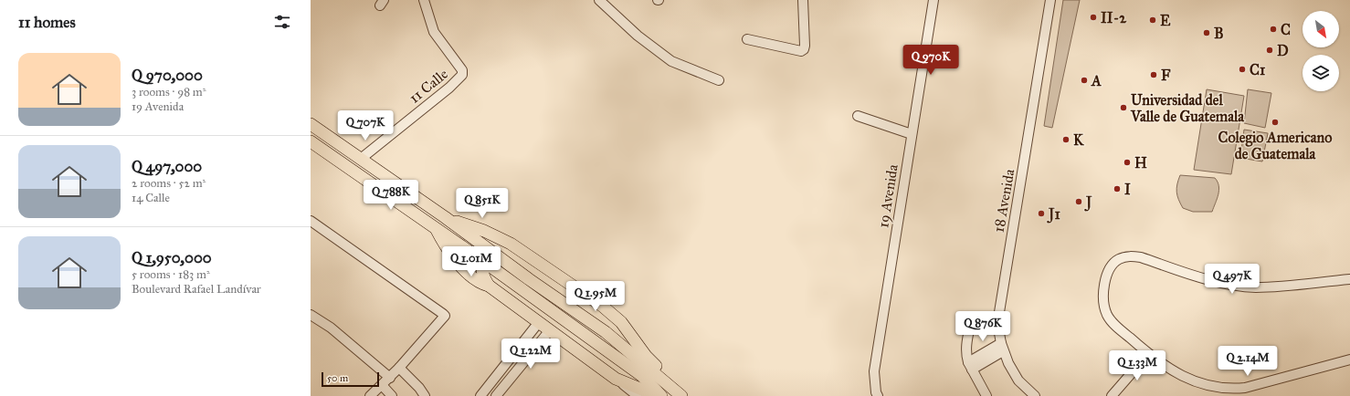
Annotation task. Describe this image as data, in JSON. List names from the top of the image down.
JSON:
{
  "streets": {
    "street": ["11 Calle", "19 Avenida", "18 Avenida"]
  },
  "places": [
    "II-2",
    "E",
    "C",
    "B",
    "D",
    "C1",
    "F",
    "A",
    "Universidad del Valle de Guatemala",
    "Colegio Americano de Guatemala",
    "K",
    "H",
    "I",
    "J",
    "J1"
  ],
  "scale_bar": "50 m",
  "north": "bottom right",
  "page": {
    "heading": "11 homes",
    "list": [
      {
        "name": "Q 970,000",
        "note": "3 rooms · 98 m² · 19 Avenida"
      },
      {
        "name": "Q 497,000",
        "note": "2 rooms · 52 m² · 14 Calle"
      },
      {
        "name": "Q 1,950,000",
        "note": "5 rooms · 183 m² · Boulevard Rafael Landívar"
      }
    ],
    "price": [
      "Q 970K",
      "Q 707K",
      "Q 788K",
      "Q 851K",
      "Q 1.01M",
      "Q 497K",
      "Q 1.95M",
      "Q 876K",
      "Q 1.22M",
      "Q 2.14M",
      "Q 1.33M"
    ],
    "scale": "50 m"
  }
}
